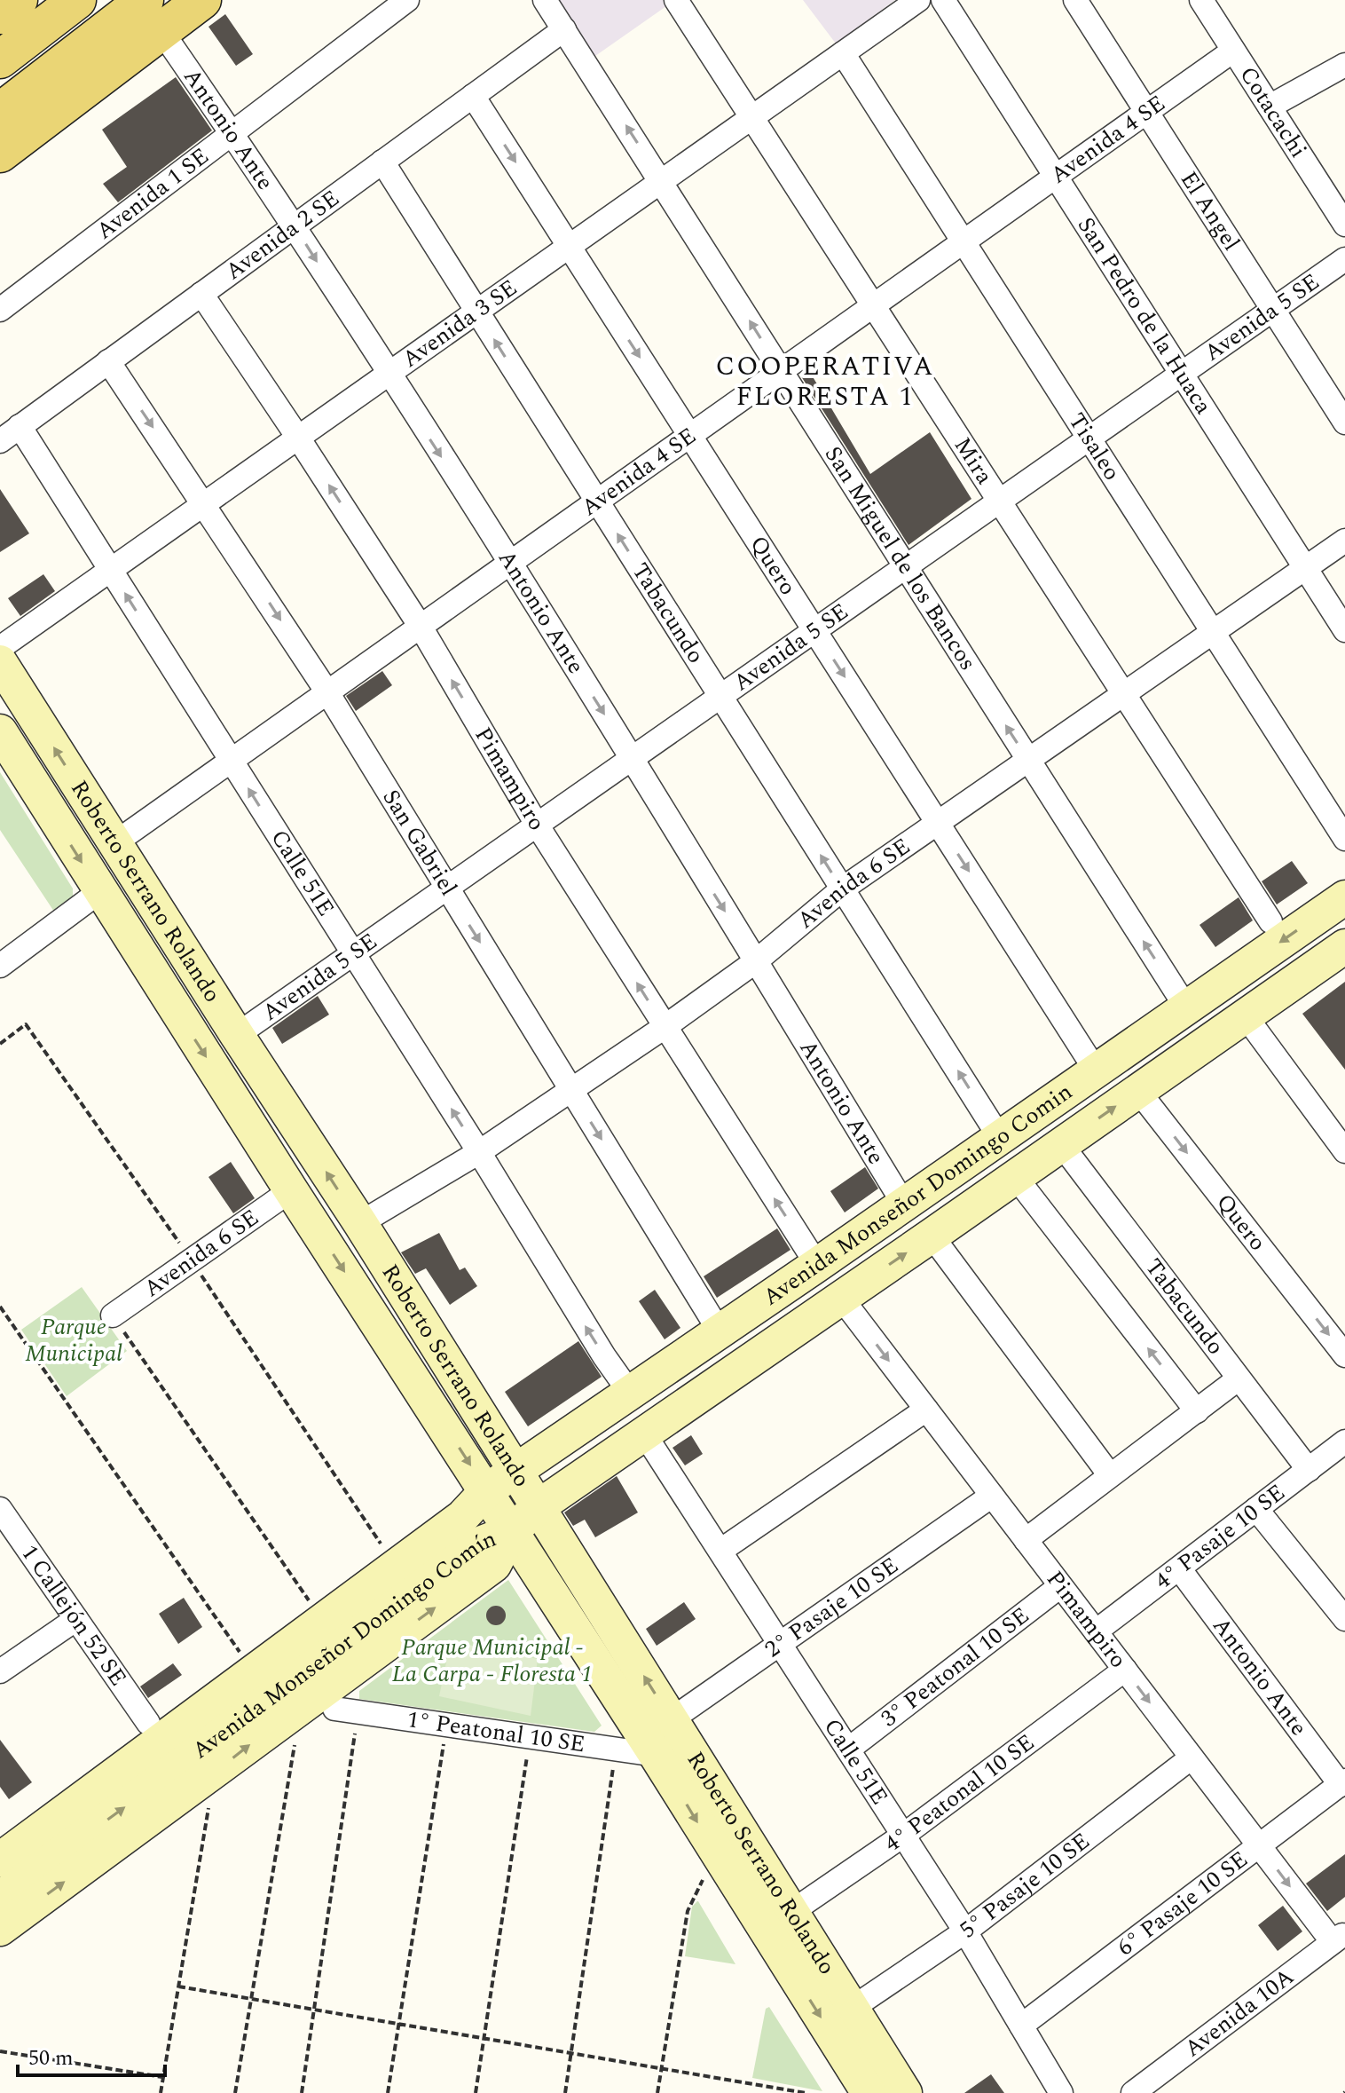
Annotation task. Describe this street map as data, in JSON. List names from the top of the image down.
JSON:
{
  "streets": {
    "main road": ["Roberto Serrano Rolando", "Avenida Monseñor Domingo Comin", "Avenida Monseñor Domingo Comín"],
    "street": [
      "Cotacachi",
      "Antonio Ante",
      "Avenida 4 SE",
      "Avenida 1 SE",
      "El Angel",
      "Avenida 2 SE",
      "San Pedro de la Huaca",
      "Avenida 5 SE",
      "Avenida 3 SE",
      "Tisaleo",
      "Mira",
      "San Miguel de los Bancos",
      "Quero",
      "Tabacundo",
      "Pimampiro",
      "San Gabriel",
      "Calle 51E",
      "Avenida 6 SE",
      "4° Pasaje 10 SE",
      "2° Pasaje 10 SE",
      "1 Callejón 52 SE",
      "3° Peatonal 10 SE",
      "1° Peatonal 10 SE",
      "4° Peatonal 10 SE",
      "5° Pasaje 10 SE",
      "6° Pasaje 10 SE",
      "Avenida 10A"
    ]
  },
  "crossings": [
    ["Cotacachi", "Avenida 4 SE"],
    ["Antonio Ante", "Avenida 4 SE"],
    ["Antonio Ante", "Avenida 1 SE"],
    ["Antonio Ante", "Avenida 2 SE"],
    ["Antonio Ante", "Avenida 5 SE"],
    ["Antonio Ante", "Avenida 3 SE"],
    ["Antonio Ante", "Avenida 6 SE"],
    ["Antonio Ante", "Avenida Monseñor Domingo Comin"],
    ["Antonio Ante", "4° Pasaje 10 SE"],
    ["Antonio Ante", "6° Pasaje 10 SE"],
    ["Avenida 4 SE", "El Angel"],
    ["Avenida 4 SE", "San Pedro de la Huaca"],
    ["Avenida 4 SE", "Tisaleo"],
    ["Avenida 4 SE", "Mira"],
    ["Avenida 4 SE", "San Miguel de los Bancos"],
    ["Avenida 4 SE", "Quero"],
    ["Avenida 4 SE", "Tabacundo"],
    ["Avenida 4 SE", "Pimampiro"],
    ["Avenida 4 SE", "San Gabriel"],
    ["Avenida 4 SE", "Calle 51E"],
    ["Avenida 4 SE", "Roberto Serrano Rolando"],
    ["El Angel", "Avenida 5 SE"],
    ["Avenida 2 SE", "San Miguel de los Bancos"],
    ["Avenida 2 SE", "Quero"],
    ["Avenida 2 SE", "Tabacundo"],
    ["Avenida 2 SE", "Pimampiro"],
    ["Avenida 2 SE", "San Gabriel"],
    ["Avenida 2 SE", "Calle 51E"],
    ["San Pedro de la Huaca", "Avenida 5 SE"],
    ["San Pedro de la Huaca", "Avenida 6 SE"],
    ["Avenida 5 SE", "Tisaleo"],
    ["Avenida 5 SE", "Mira"],
    ["Avenida 5 SE", "San Miguel de los Bancos"],
    ["Avenida 5 SE", "Quero"],
    ["Avenida 5 SE", "Tabacundo"],
    ["Avenida 5 SE", "Pimampiro"],
    ["Avenida 5 SE", "San Gabriel"],
    ["Avenida 5 SE", "Calle 51E"],
    ["Avenida 5 SE", "Roberto Serrano Rolando"],
    ["Avenida 3 SE", "Tisaleo"],
    ["Avenida 3 SE", "Mira"],
    ["Avenida 3 SE", "San Miguel de los Bancos"],
    ["Avenida 3 SE", "Quero"],
    ["Avenida 3 SE", "Tabacundo"],
    ["Avenida 3 SE", "Pimampiro"],
    ["Avenida 3 SE", "San Gabriel"],
    ["Avenida 3 SE", "Calle 51E"],
    ["Tisaleo", "Avenida 6 SE"],
    ["Mira", "Avenida 6 SE"],
    ["San Miguel de los Bancos", "Avenida 6 SE"],
    ["San Miguel de los Bancos", "Avenida Monseñor Domingo Comin"],
    ["Quero", "Avenida 6 SE"],
    ["Quero", "Avenida Monseñor Domingo Comin"],
    ["Tabacundo", "Avenida 6 SE"],
    ["Tabacundo", "Avenida Monseñor Domingo Comin"],
    ["Tabacundo", "4° Pasaje 10 SE"],
    ["Pimampiro", "Avenida 6 SE"],
    ["Pimampiro", "Avenida Monseñor Domingo Comin"],
    ["Pimampiro", "4° Pasaje 10 SE"],
    ["Pimampiro", "2° Pasaje 10 SE"],
    ["Pimampiro", "3° Peatonal 10 SE"],
    ["Pimampiro", "4° Peatonal 10 SE"],
    ["Pimampiro", "5° Pasaje 10 SE"],
    ["Pimampiro", "6° Pasaje 10 SE"],
    ["Pimampiro", "Avenida 10A"],
    ["San Gabriel", "Avenida 6 SE"],
    ["San Gabriel", "Avenida Monseñor Domingo Comin"],
    ["Calle 51E", "Avenida 6 SE"],
    ["Calle 51E", "Avenida Monseñor Domingo Comin"],
    ["Calle 51E", "2° Pasaje 10 SE"],
    ["Calle 51E", "3° Peatonal 10 SE"],
    ["Calle 51E", "4° Peatonal 10 SE"],
    ["Calle 51E", "5° Pasaje 10 SE"],
    ["Calle 51E", "6° Pasaje 10 SE"],
    ["Avenida 6 SE", "Roberto Serrano Rolando"],
    ["Roberto Serrano Rolando", "Avenida Monseñor Domingo Comin"],
    ["Roberto Serrano Rolando", "2° Pasaje 10 SE"],
    ["Roberto Serrano Rolando", "Avenida Monseñor Domingo Comín"],
    ["Roberto Serrano Rolando", "1° Peatonal 10 SE"],
    ["Roberto Serrano Rolando", "4° Peatonal 10 SE"],
    ["Roberto Serrano Rolando", "5° Pasaje 10 SE"],
    ["Avenida Monseñor Domingo Comin", "Avenida Monseñor Domingo Comín"],
    ["1 Callejón 52 SE", "Avenida Monseñor Domingo Comín"],
    ["Avenida Monseñor Domingo Comín", "1° Peatonal 10 SE"]
  ],
  "one_way": [
    "Antonio Ante",
    "San Miguel de los Bancos",
    "Tabacundo",
    "San Gabriel",
    "Calle 51E"
  ],
  "districts": ["COOPERATIVA FLORESTA 1"],
  "parks": ["Parque Municipal", "Parque Municipal - La Carpa - Floresta 1"],
  "scale_bar": "50 m"
}
